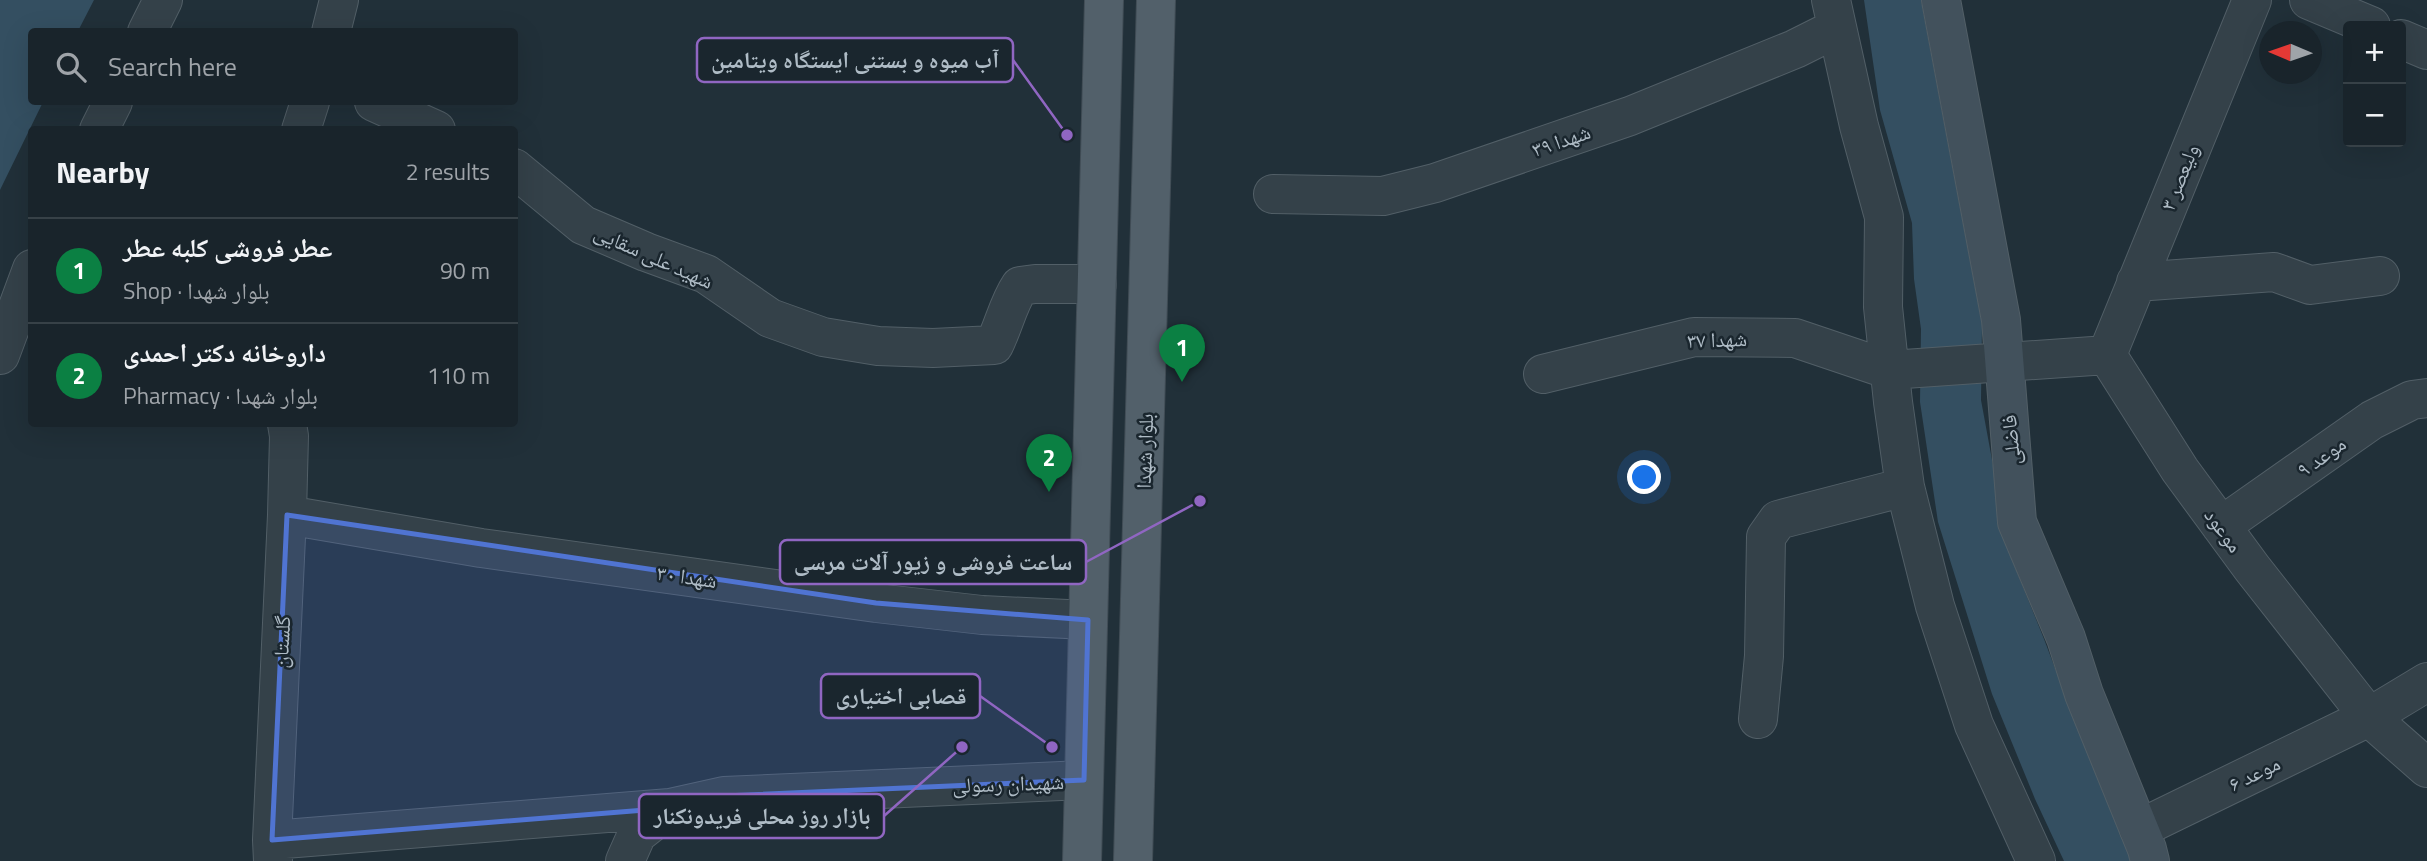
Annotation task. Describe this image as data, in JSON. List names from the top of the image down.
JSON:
{
  "streets": {
    "main road": ["فاضلی", "بلوار شهدا"],
    "street": [
      "شهدا ۳۹",
      "ولیعصر ۳",
      "شهید علی سقایی",
      "شهدا ۳۷",
      "موعد ۹",
      "موعود",
      "شهدا ۳۰",
      "گلستان",
      "موعد ۶",
      "شهیدان رسولی"
    ]
  },
  "crossings": [
    ["ولیعصر ۳", "موعود"],
    ["فاضلی", "موعد ۶"],
    ["موعد ۹", "موعود"],
    ["موعود", "موعد ۶"],
    ["شهدا ۳۰", "گلستان"]
  ],
  "places": [
    "آب میوه و بستنی ایستگاه ویتامین",
    "ساعت فروشی و زیور آلات مرسی",
    "بازار روز محلی فریدونکنار",
    "قصابی اختیاری"
  ],
  "north": "left",
  "page": {
    "map_buttons": ["+", "−"],
    "search": "Search here",
    "heading": ["Nearby", "2 results"],
    "list": [
      {
        "mark": "1",
        "name": "عطر فروشی کلبه عطر",
        "note": "Shop · بلوار شهدا",
        "value": "90 m"
      },
      {
        "mark": "2",
        "name": "داروخانه دکتر احمدی",
        "note": "Pharmacy · بلوار شهدا",
        "value": "110 m"
      }
    ],
    "pins": ["1", "2"]
  }
}
